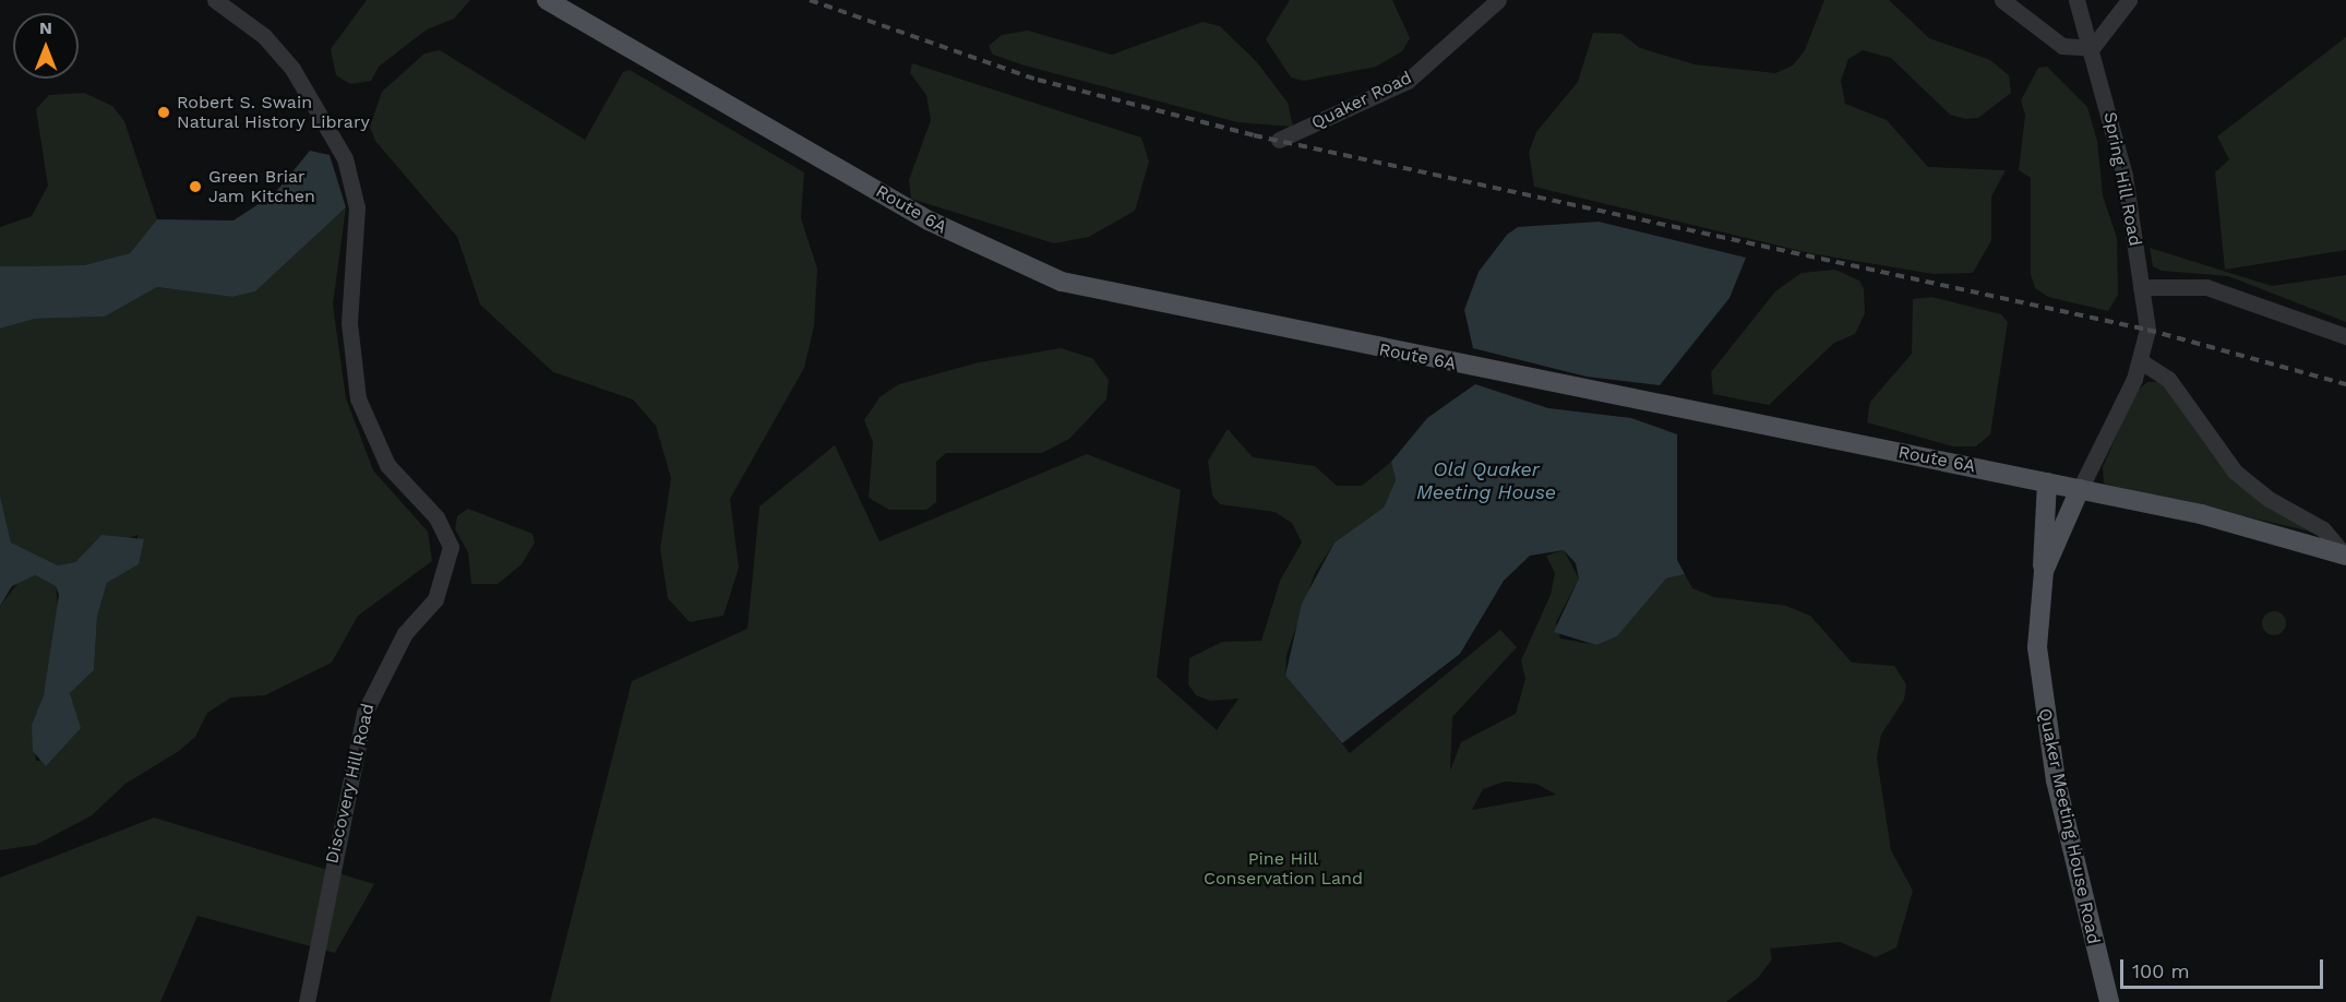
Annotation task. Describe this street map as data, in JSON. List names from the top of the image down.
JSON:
{
  "streets": {
    "main road": ["Route 6A", "Quaker Meeting House Road"],
    "street": ["Quaker Road", "Spring Hill Road", "Discovery Hill Road"]
  },
  "crossings": [
    ["Spring Hill Road", "Route 6A"],
    ["Spring Hill Road", "Quaker Meeting House Road"],
    ["Route 6A", "Quaker Meeting House Road"]
  ],
  "water": ["Old Quaker Meeting House"],
  "parks": ["Pine Hill Conservation Land"],
  "places": ["Robert S. Swain Natural History Library", "Green Briar Jam Kitchen"],
  "scale_bar": "100 m",
  "north": "top"
}
